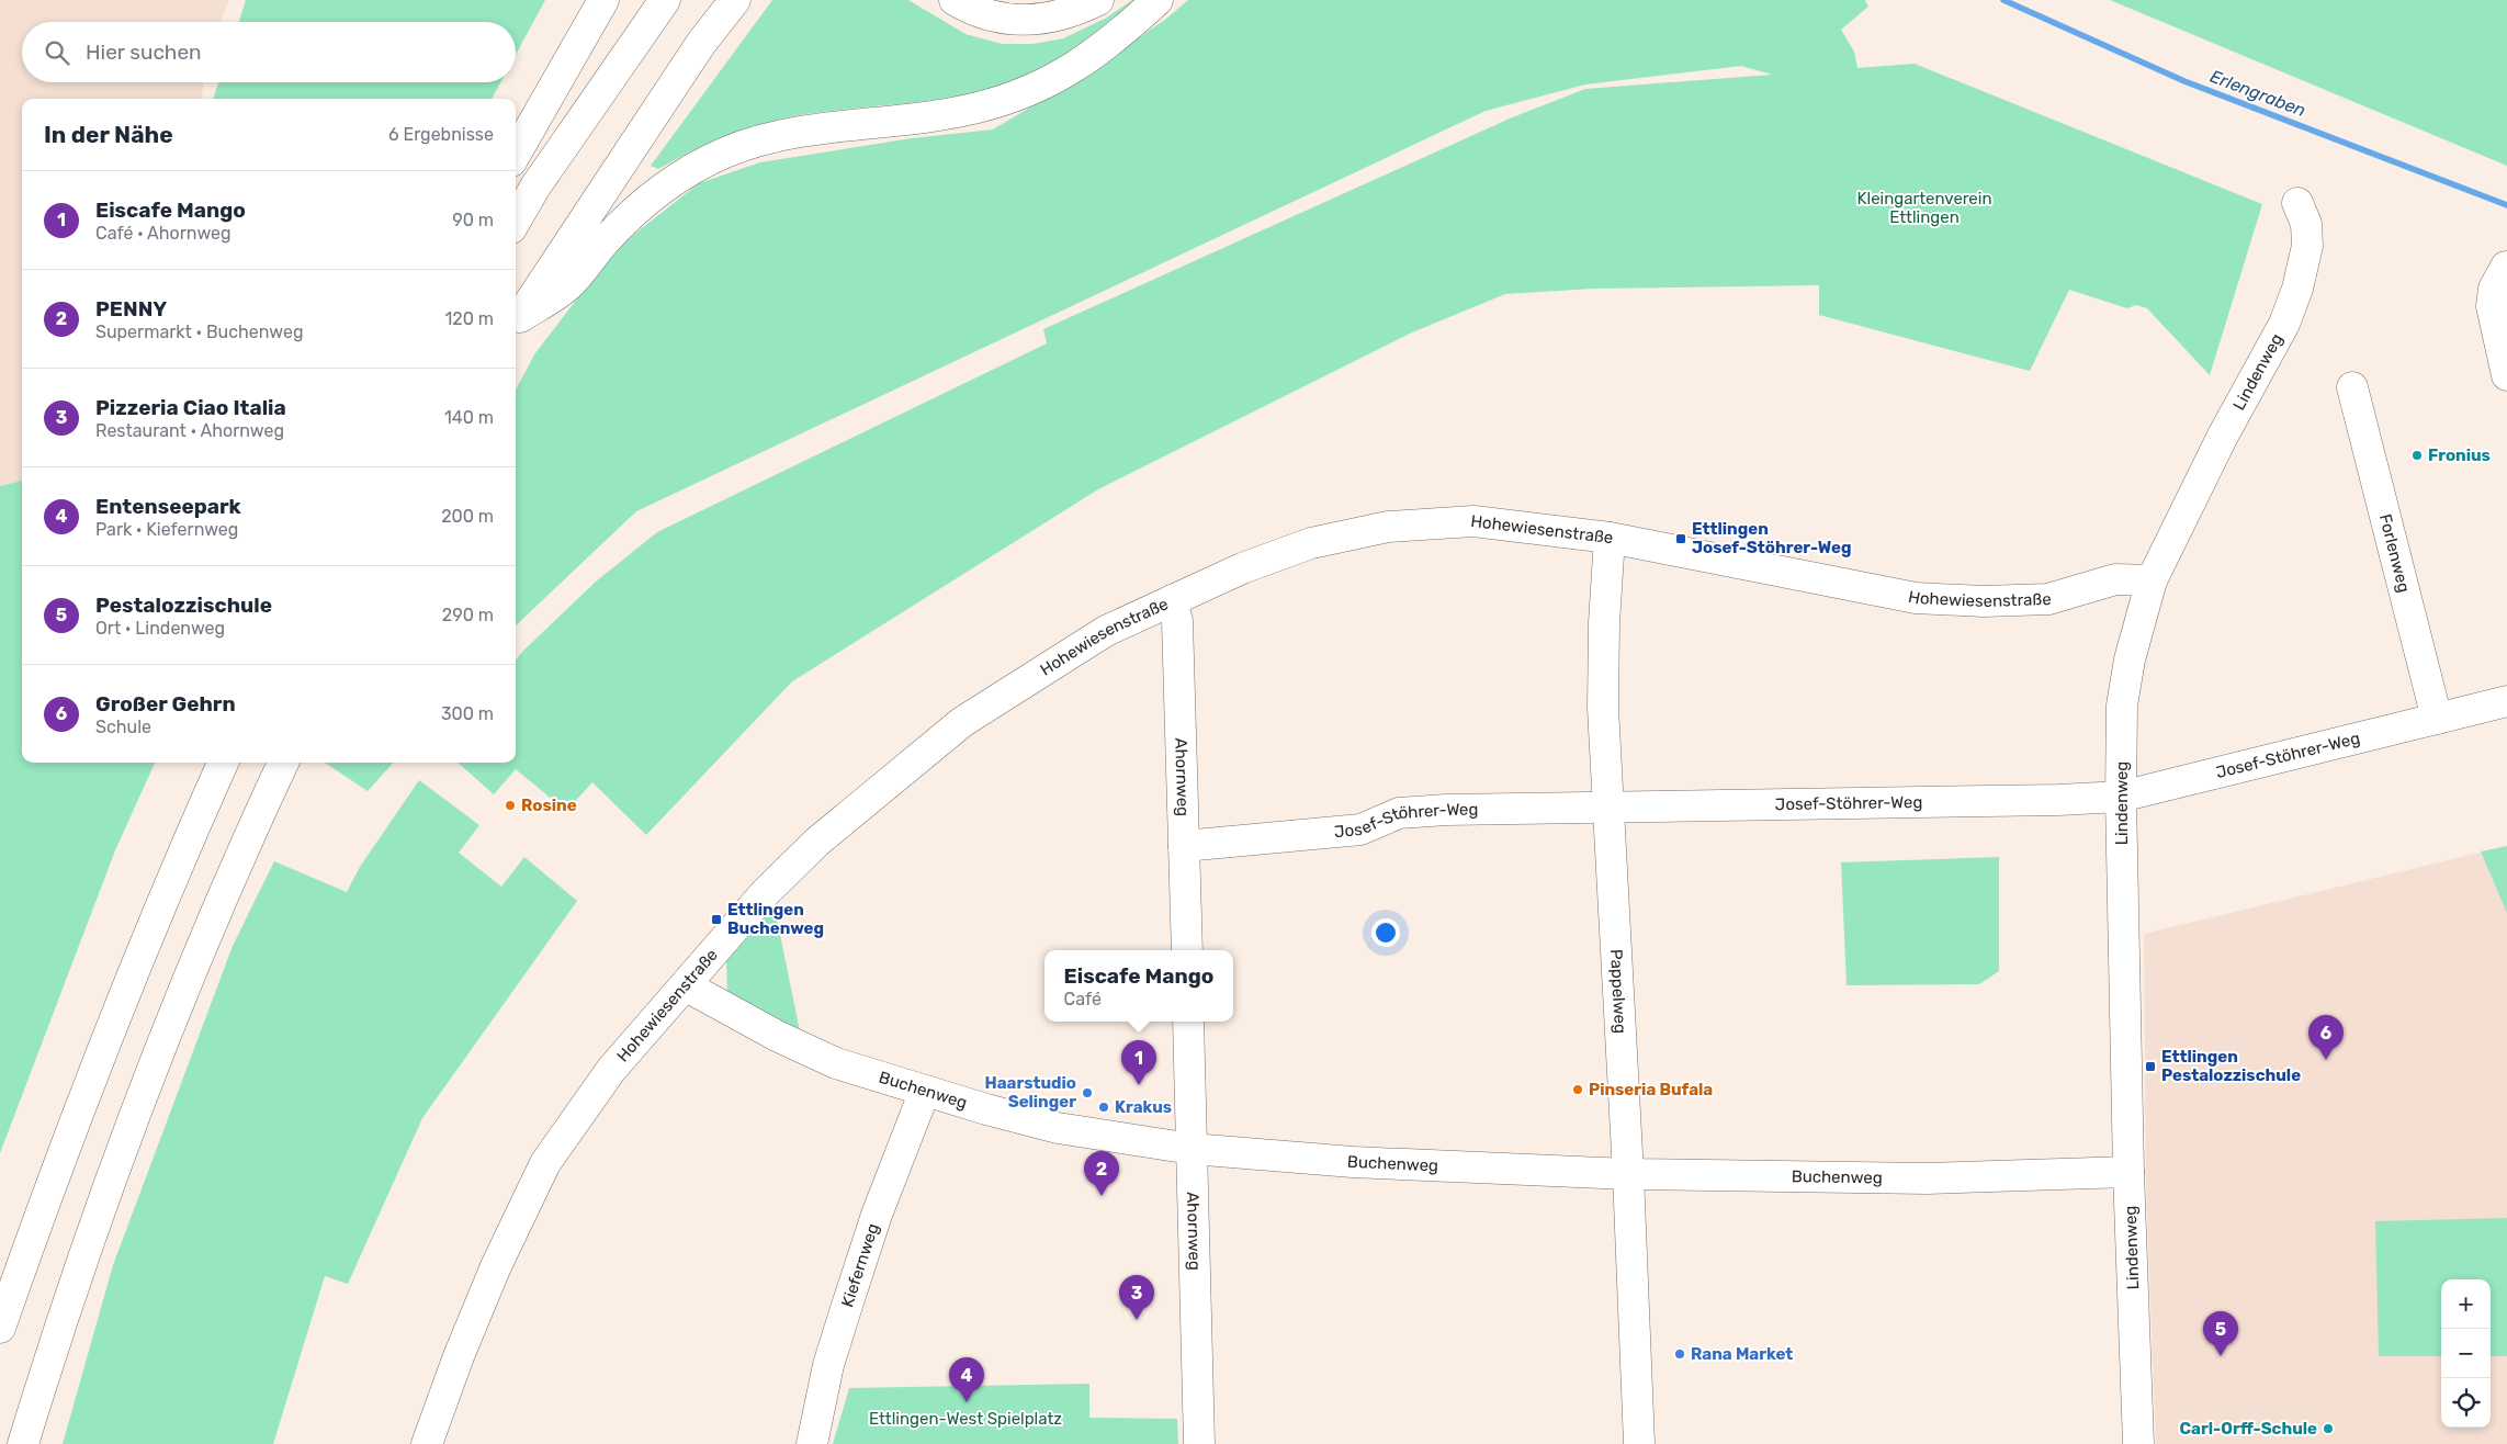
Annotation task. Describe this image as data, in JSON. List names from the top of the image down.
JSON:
{
  "streets": {
    "main road": [
      "Lindenweg",
      "Hohewiesenstraße",
      "Forlenweg",
      "Josef-Stöhrer-Weg",
      "Ahornweg",
      "Pappelweg",
      "Buchenweg",
      "Kiefernweg"
    ]
  },
  "crossings": [
    ["Lindenweg", "Hohewiesenstraße"],
    ["Lindenweg", "Josef-Stöhrer-Weg"],
    ["Lindenweg", "Buchenweg"],
    ["Hohewiesenstraße", "Ahornweg"],
    ["Hohewiesenstraße", "Pappelweg"],
    ["Hohewiesenstraße", "Buchenweg"],
    ["Forlenweg", "Josef-Stöhrer-Weg"],
    ["Josef-Stöhrer-Weg", "Ahornweg"],
    ["Josef-Stöhrer-Weg", "Pappelweg"],
    ["Ahornweg", "Buchenweg"],
    ["Pappelweg", "Buchenweg"],
    ["Buchenweg", "Kiefernweg"]
  ],
  "water": ["Erlengraben"],
  "parks": ["Kleingartenverein Ettlingen", "Ettlingen-West Spielplatz"],
  "places": {
    "other": [
      "Fronius",
      "Rosine",
      "Pinseria Bufala",
      "Haarstudio Selinger",
      "Krakus",
      "Rana Market",
      "Carl-Orff-Schule"
    ],
    "transit": ["Ettlingen Josef-Stöhrer-Weg", "Ettlingen Buchenweg", "Ettlingen Pestalozzischule"]
  },
  "page": {
    "search": "Hier suchen",
    "heading": ["In der Nähe", "6 Ergebnisse"],
    "list": [
      {
        "mark": "1",
        "name": "Eiscafe Mango",
        "note": "Café · Ahornweg",
        "value": "90 m"
      },
      {
        "mark": "2",
        "name": "PENNY",
        "note": "Supermarkt · Buchenweg",
        "value": "120 m"
      },
      {
        "mark": "3",
        "name": "Pizzeria Ciao Italia",
        "note": "Restaurant · Ahornweg",
        "value": "140 m"
      },
      {
        "mark": "4",
        "name": "Entenseepark",
        "note": "Park · Kiefernweg",
        "value": "200 m"
      },
      {
        "mark": "5",
        "name": "Pestalozzischule",
        "note": "Ort · Lindenweg",
        "value": "290 m"
      },
      {
        "mark": "6",
        "name": "Großer Gehrn",
        "note": "Schule",
        "value": "300 m"
      }
    ],
    "popup": ["Eiscafe Mango", "Café"],
    "pins": [
      "6",
      "1",
      "2",
      "3",
      "5",
      "4"
    ],
    "map_buttons": ["+", "−"]
  }
}
